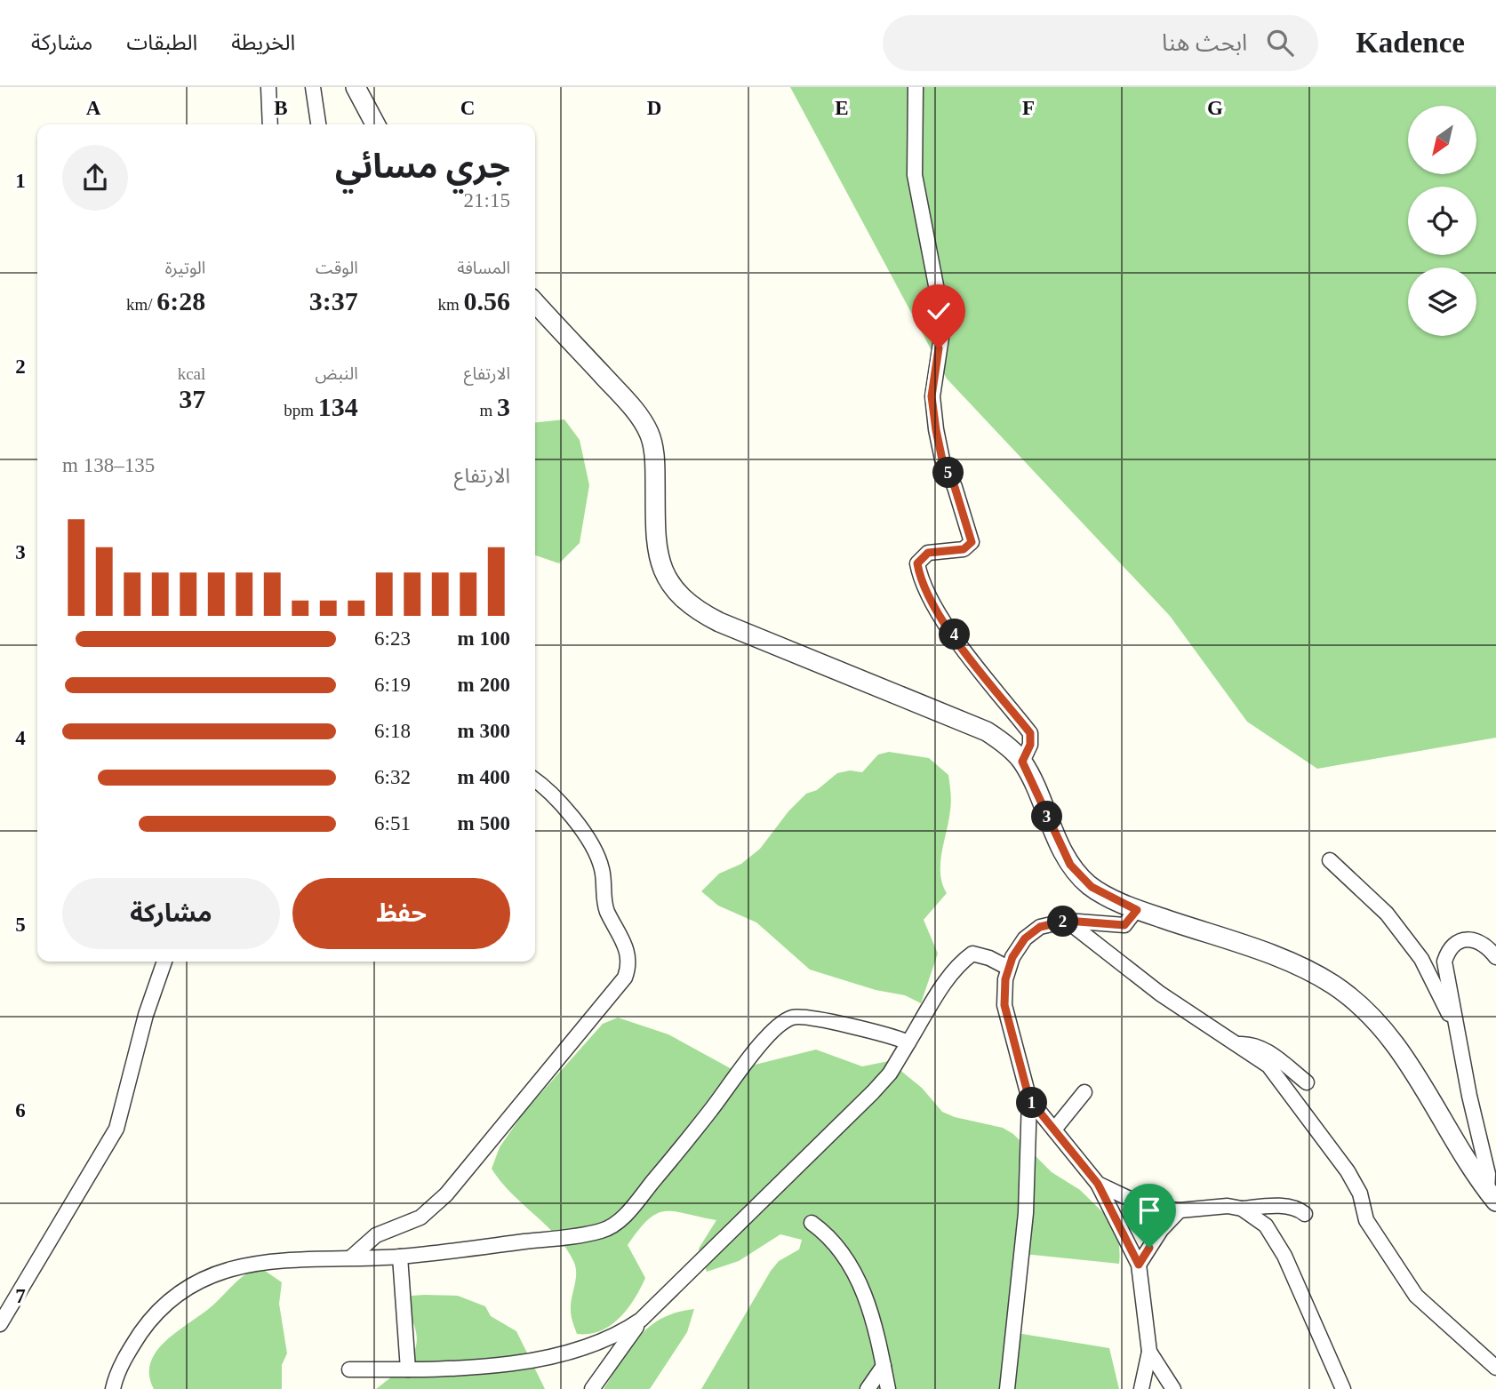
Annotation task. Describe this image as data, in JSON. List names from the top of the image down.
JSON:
{
  "north": "bottom left",
  "page": {
    "header": "Kadence",
    "search": "ابحث هنا",
    "nav": ["الخريطة", "الطبقات", "مشاركة"],
    "heading": ["جري مسائي", "21:15"],
    "stats": [
      ["المسافة", "0.56 km"],
      ["الوقت", "3:37"],
      ["الوتيرة", "6:28 /km"],
      ["الارتفاع", "3 m"],
      ["النبض", "134 bpm"],
      ["kcal", "37"]
    ],
    "chart": ["الارتفاع", "135–138 m"],
    "pins": [
      "5",
      "4",
      "3",
      "2",
      "1"
    ],
    "list": [
      {
        "name": "100 m",
        "note": "6:23"
      },
      {
        "name": "200 m",
        "note": "6:19"
      },
      {
        "name": "300 m",
        "note": "6:18"
      },
      {
        "name": "400 m",
        "note": "6:32"
      },
      {
        "name": "500 m",
        "note": "6:51"
      }
    ],
    "buttons": ["حفظ", "مشاركة"]
  },
  "grid": {
    "columns": [
      "A",
      "B",
      "C",
      "D",
      "E",
      "F",
      "G"
    ],
    "rows": [
      "1",
      "2",
      "3",
      "4",
      "5",
      "6",
      "7"
    ]
  }
}
